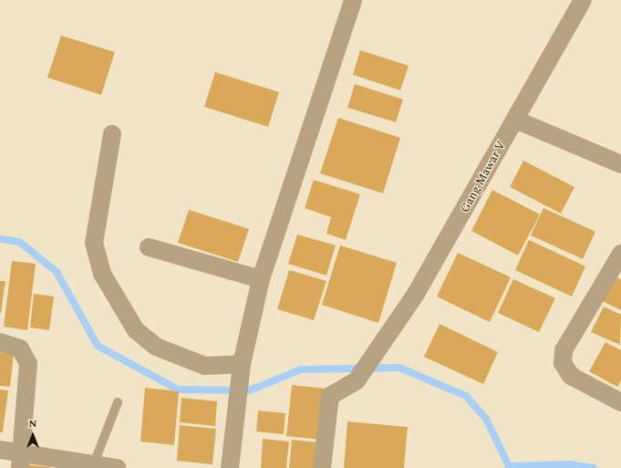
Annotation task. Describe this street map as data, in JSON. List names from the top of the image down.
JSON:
{
  "streets": {
    "street": ["Gang Mawar V"]
  },
  "north": "top"
}
